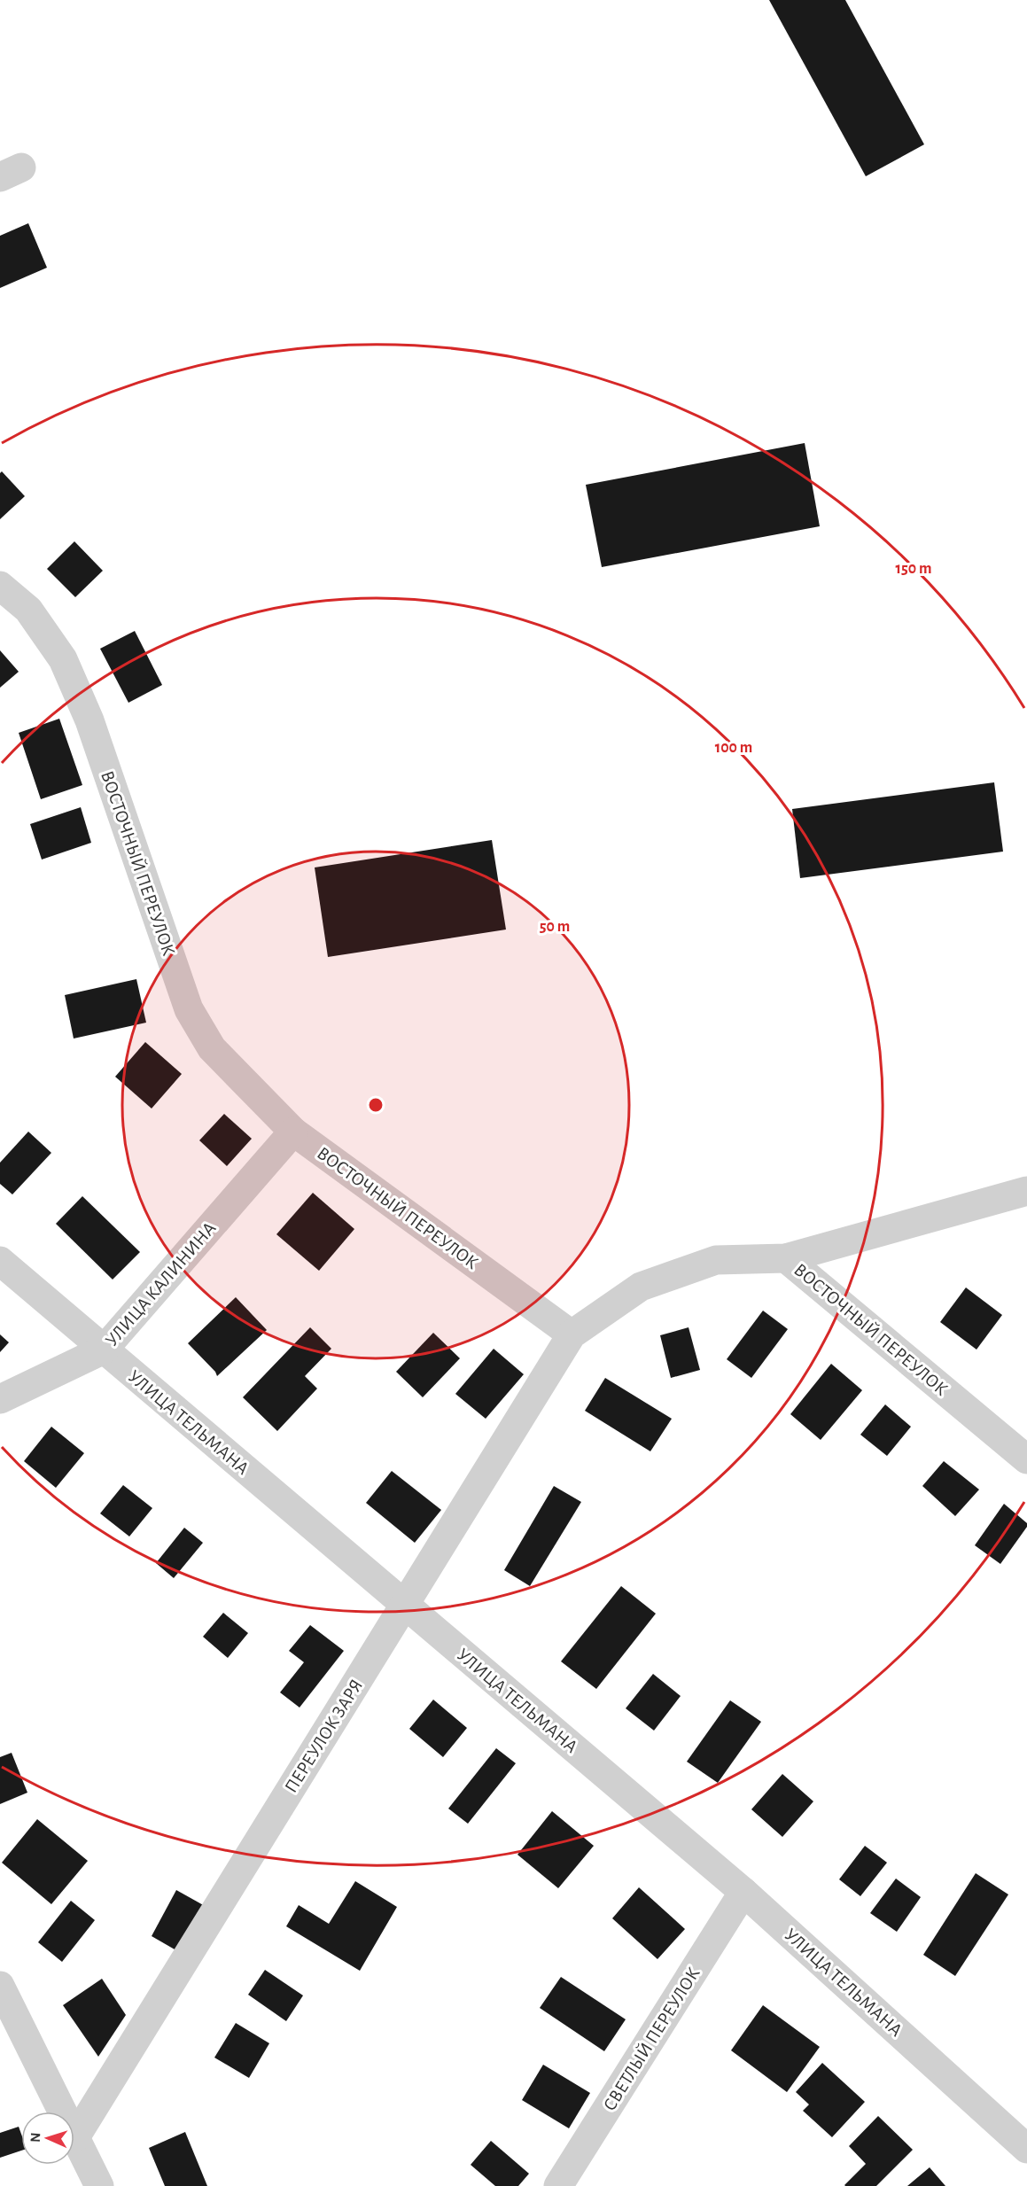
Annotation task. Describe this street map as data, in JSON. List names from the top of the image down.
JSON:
{
  "streets": {
    "street": [
      "ВОСТОЧНЫЙ ПЕРЕУЛОК",
      "УЛИЦА КАЛИНИНА",
      "УЛИЦА ТЕЛЬМАНА",
      "ПЕРЕУЛОК ЗАРЯ",
      "СВЕТЛЫЙ ПЕРЕУЛОК"
    ]
  },
  "crossings": [
    ["ВОСТОЧНЫЙ ПЕРЕУЛОК", "УЛИЦА КАЛИНИНА"],
    ["ВОСТОЧНЫЙ ПЕРЕУЛОК", "ПЕРЕУЛОК ЗАРЯ"],
    ["УЛИЦА КАЛИНИНА", "УЛИЦА ТЕЛЬМАНА"],
    ["УЛИЦА ТЕЛЬМАНА", "ПЕРЕУЛОК ЗАРЯ"],
    ["УЛИЦА ТЕЛЬМАНА", "СВЕТЛЫЙ ПЕРЕУЛОК"]
  ],
  "north": "left",
  "rings": ["150 m", "100 m", "50 m"]
}
